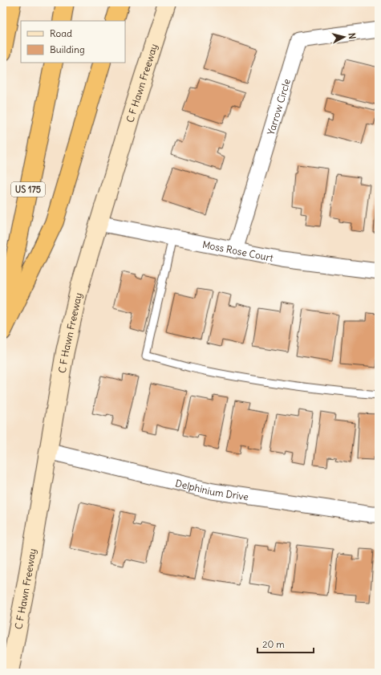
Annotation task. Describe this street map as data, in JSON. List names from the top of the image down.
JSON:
{
  "streets": {
    "highway": ["US 175"],
    "main road": ["C F Hawn Freeway"],
    "street": ["Yarrow Circle", "Moss Rose Court", "Delphinium Drive"]
  },
  "crossings": [
    ["C F Hawn Freeway", "Moss Rose Court"],
    ["C F Hawn Freeway", "Delphinium Drive"],
    ["Yarrow Circle", "Moss Rose Court"]
  ],
  "legend": ["Road", "Building"],
  "scale_bar": "20 m",
  "north": "right"
}
